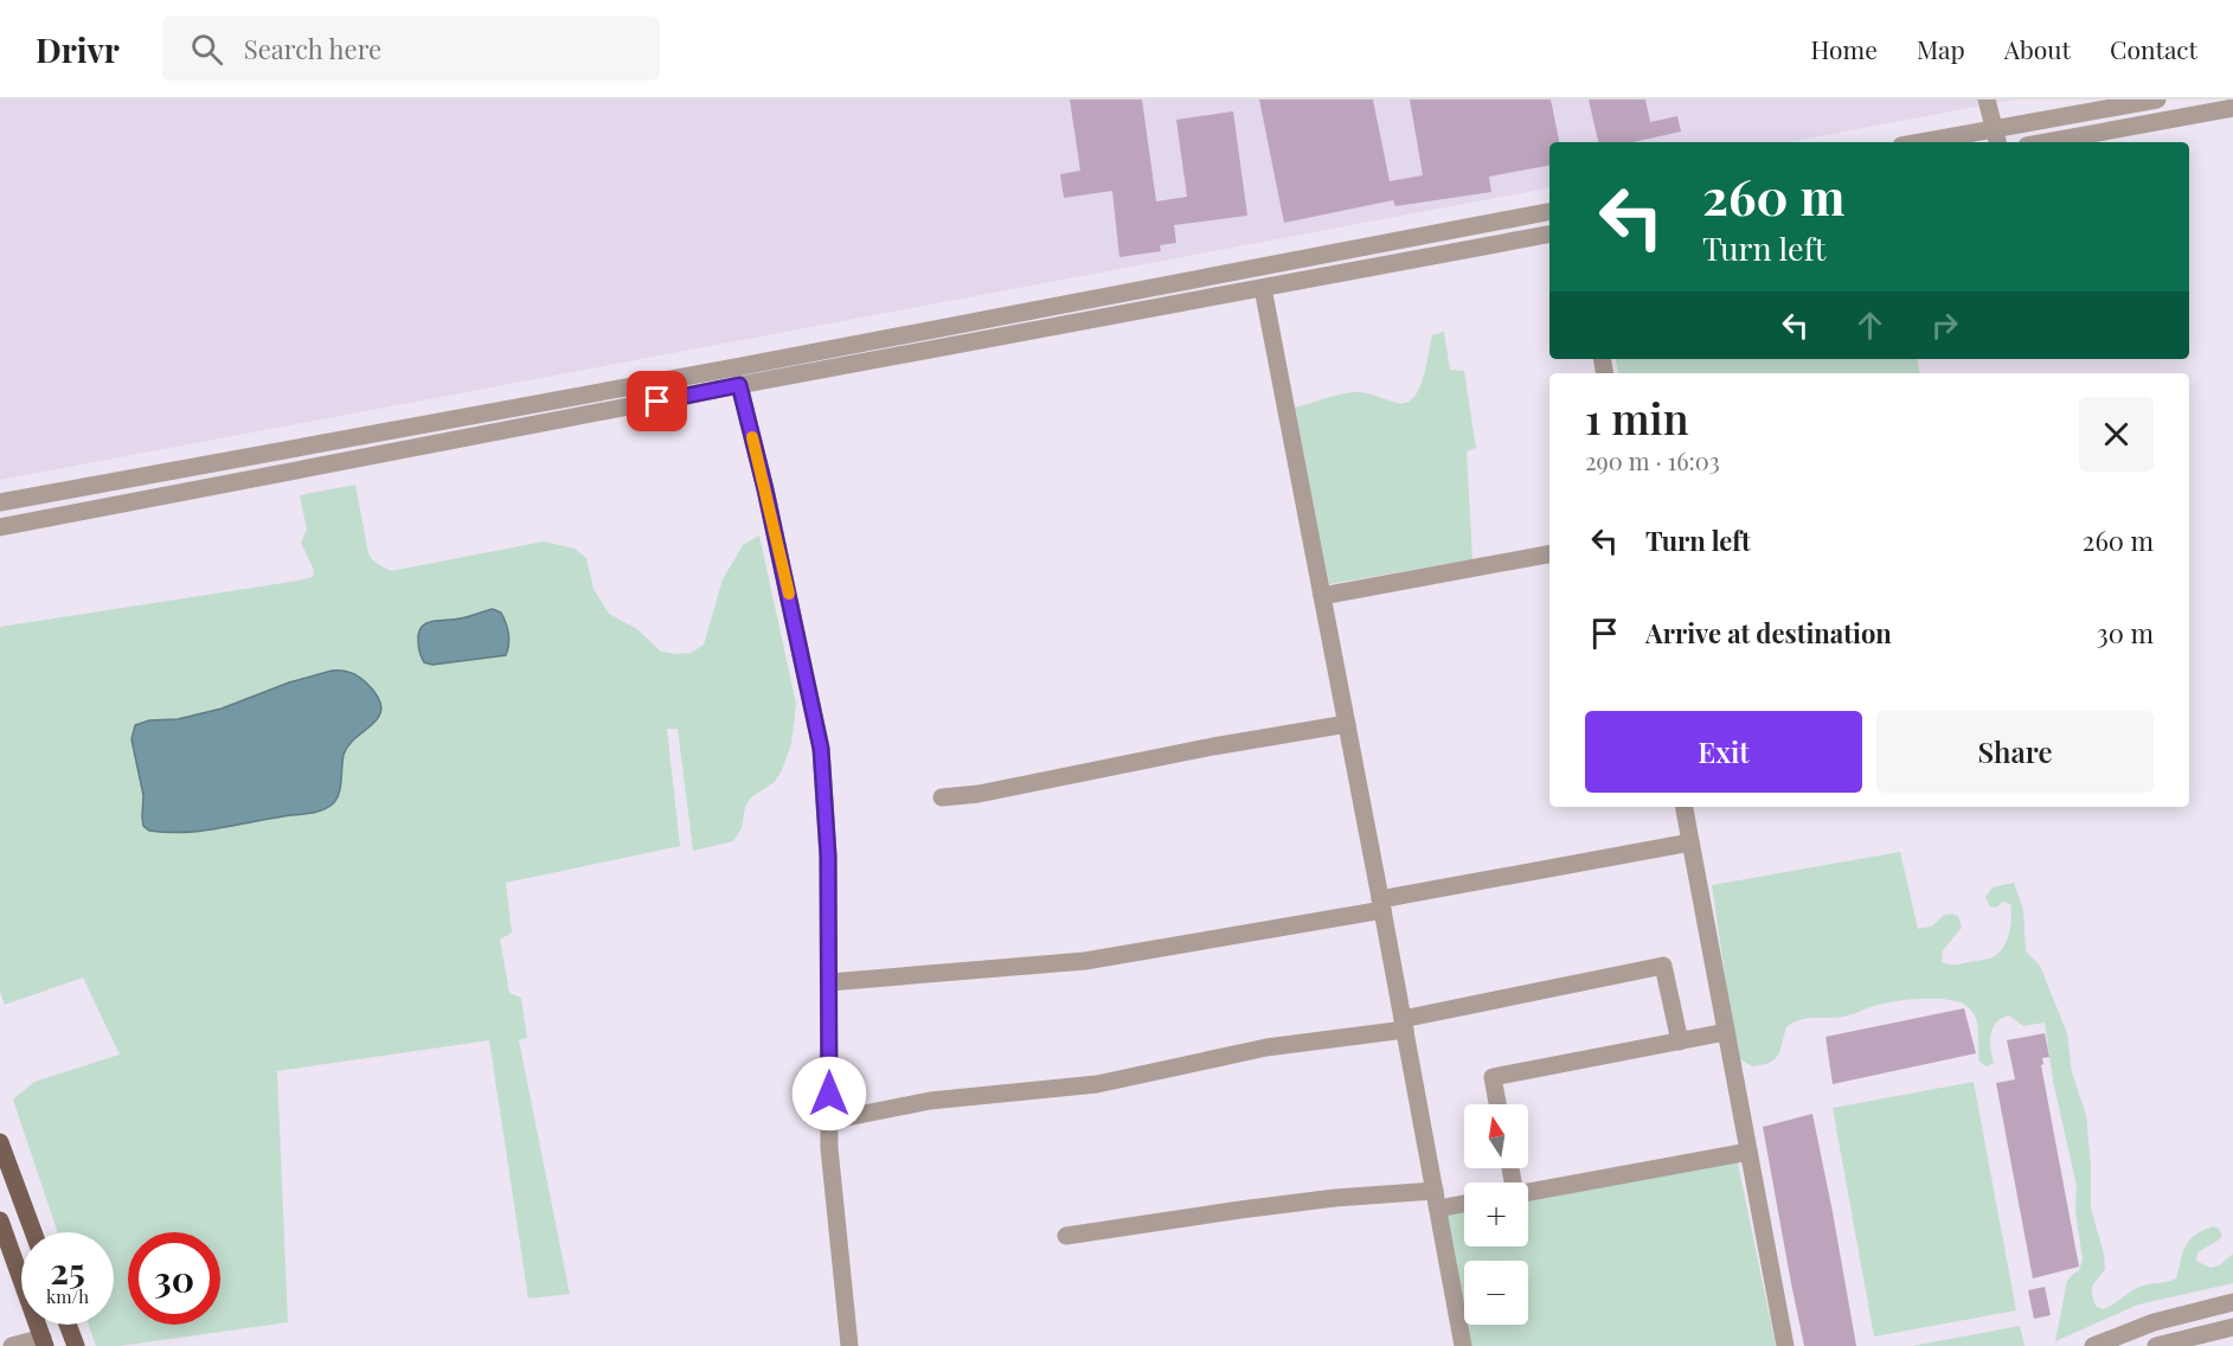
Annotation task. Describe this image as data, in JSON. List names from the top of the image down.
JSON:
{
  "north": "top",
  "page": {
    "header": "Drivr",
    "search": "Search here",
    "nav": [
      "Home",
      "Map",
      "About",
      "Contact"
    ],
    "turn": ["260 m", "Turn left"],
    "heading": ["1 min", "290 m · 16:03"],
    "list": [
      {
        "name": "Turn left",
        "value": "260 m"
      },
      {
        "name": "Arrive at destination",
        "value": "30 m"
      }
    ],
    "buttons": ["Exit", "Share"],
    "map_buttons": ["+", "−"],
    "speed": "25 km/h",
    "limit": "30"
  }
}
